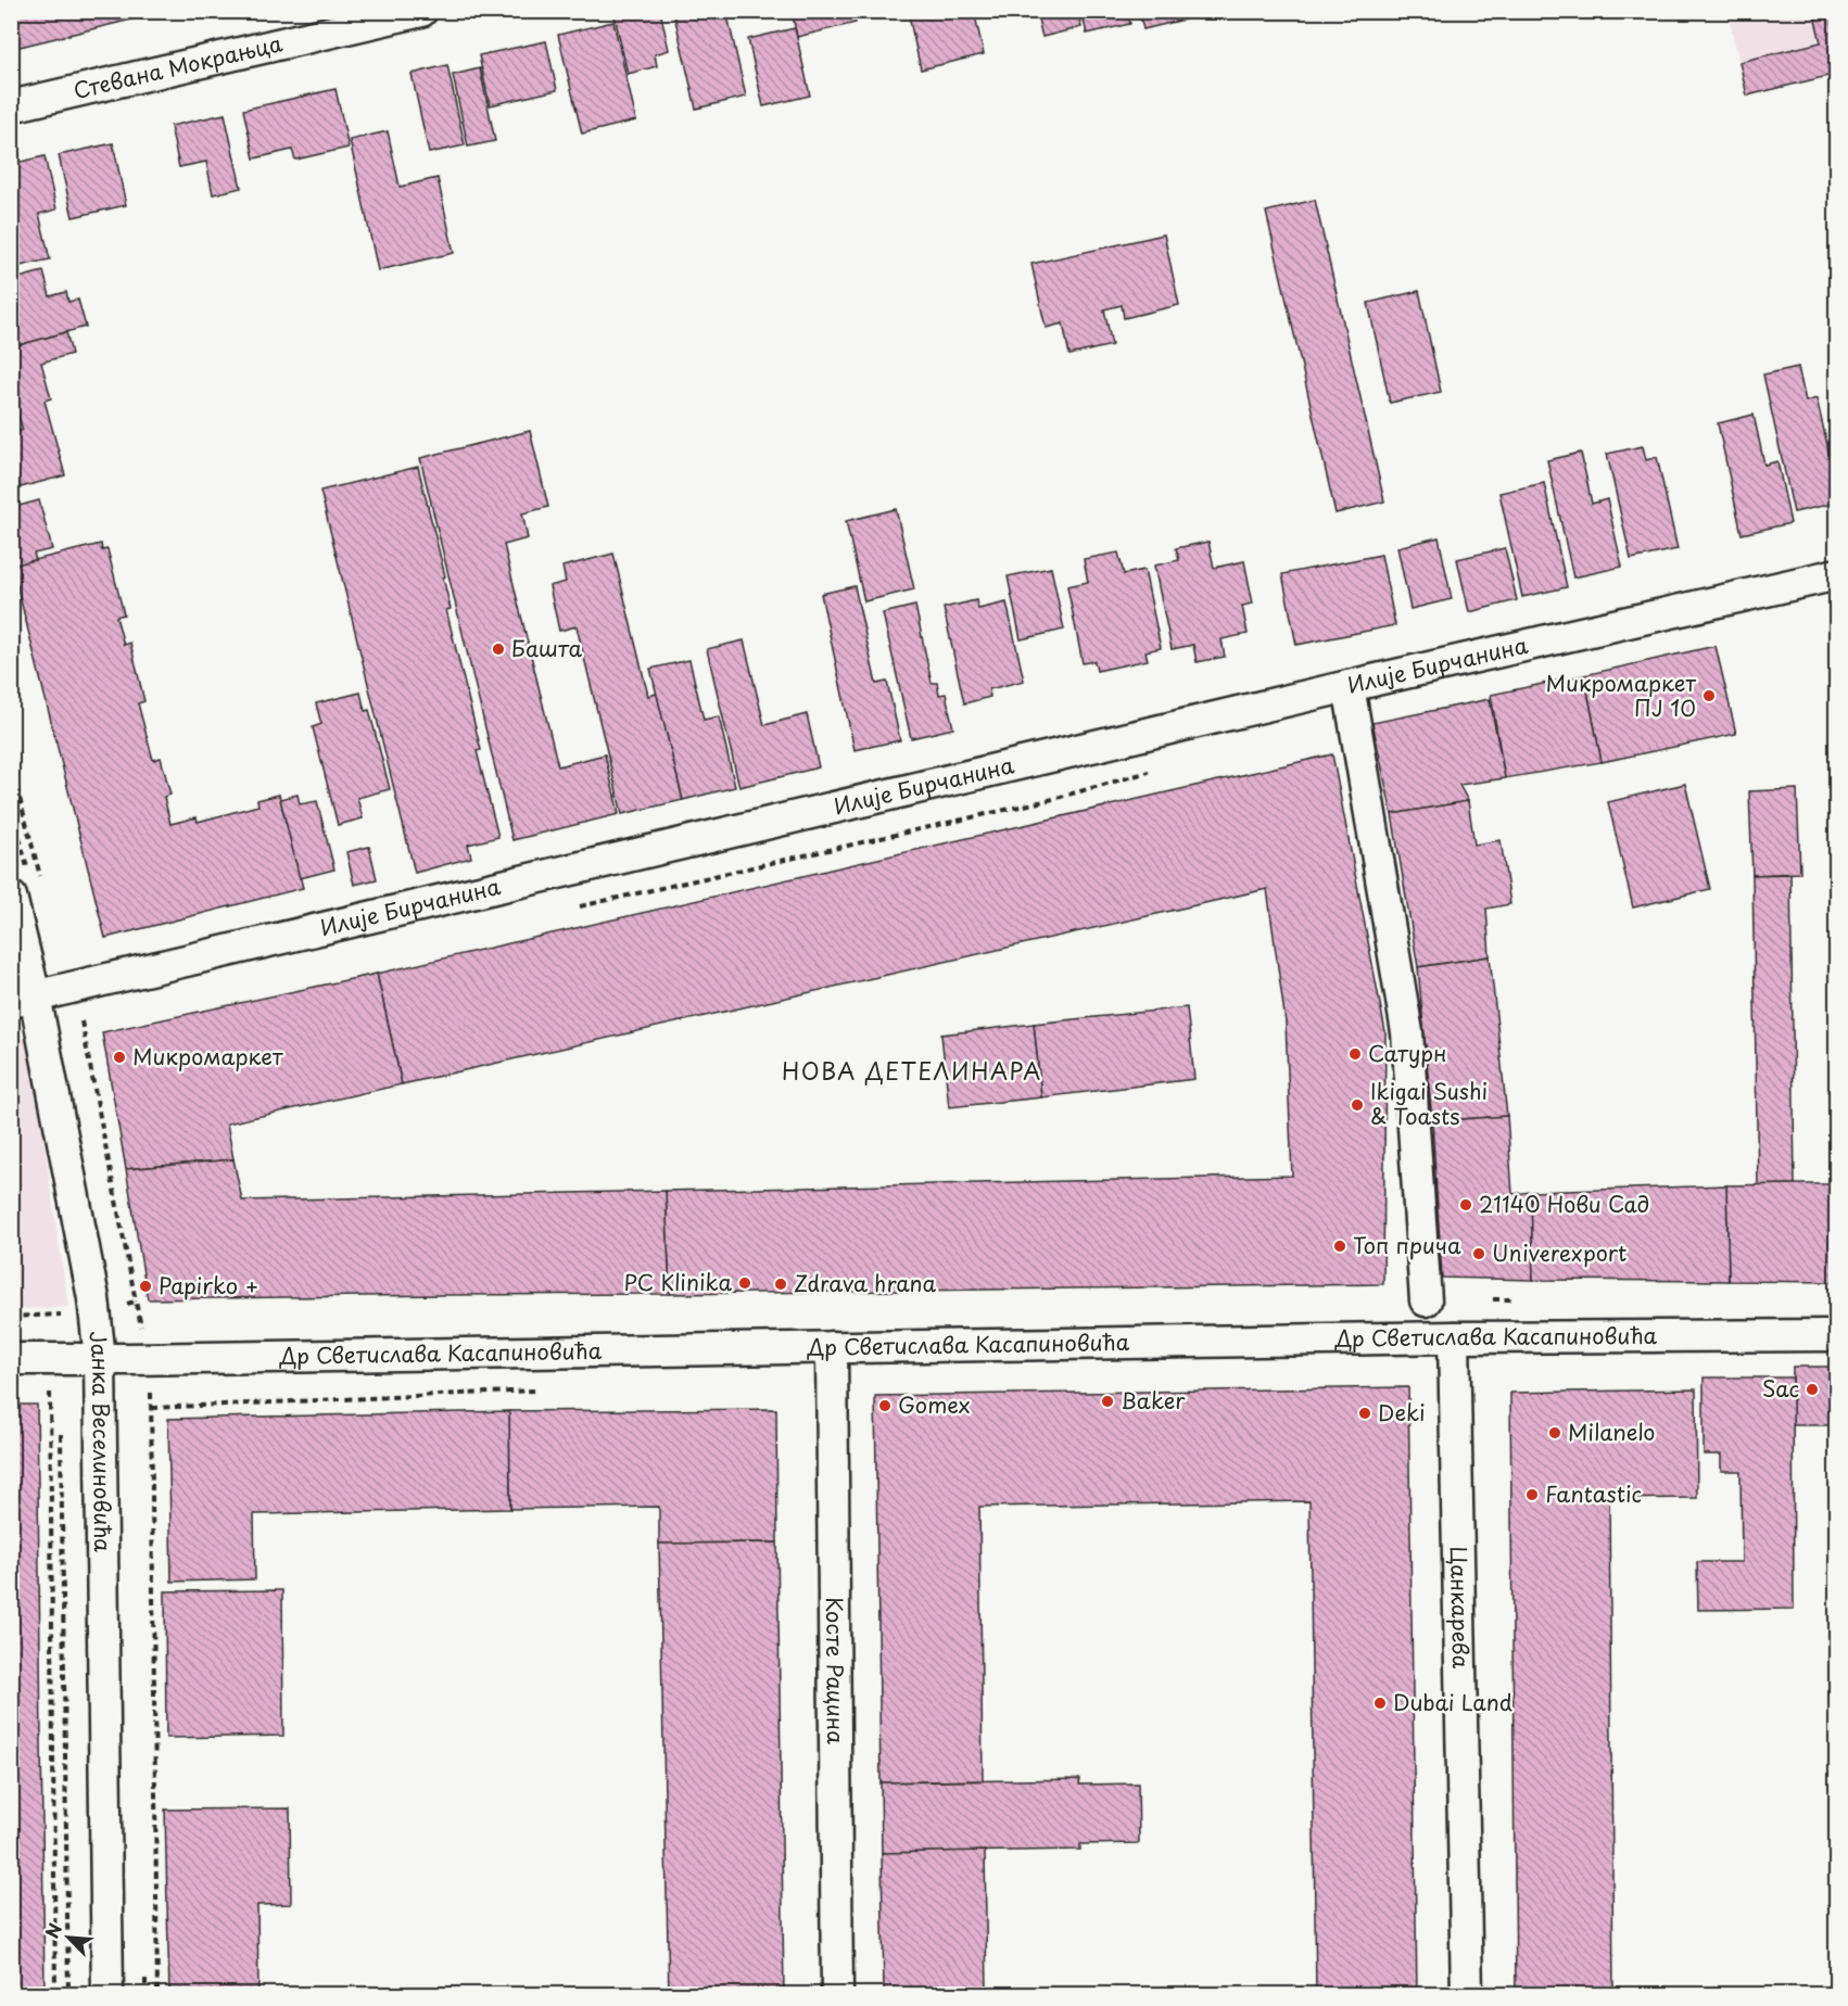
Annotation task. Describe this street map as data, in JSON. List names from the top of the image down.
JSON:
{
  "streets": {
    "street": [
      "Стевана Мокрањца",
      "Илије Бирчанина",
      "Др Светислава Касапиновића",
      "Јанка Веселиновића",
      "Цанкарева",
      "Косте Рацина"
    ]
  },
  "crossings": [
    ["Илије Бирчанина", "Јанка Веселиновића"],
    ["Др Светислава Касапиновића", "Јанка Веселиновића"],
    ["Др Светислава Касапиновића", "Цанкарева"],
    ["Др Светислава Касапиновића", "Косте Рацина"]
  ],
  "districts": ["НОВА ДЕТЕЛИНАРА"],
  "places": [
    "Башта",
    "Микромаркет ПЈ 10",
    "Сатурн",
    "Микромаркет",
    "Ikigai Sushi & Toasts",
    "21140 Нови Сад",
    "Топ прича",
    "Univerexport",
    "PC Klinika",
    "Zdrava hrana",
    "Papirko +",
    "Sac",
    "Baker",
    "Gomex",
    "Deki",
    "Milanelo",
    "Fantastic",
    "Dubai Land"
  ],
  "north": "top left"
}
